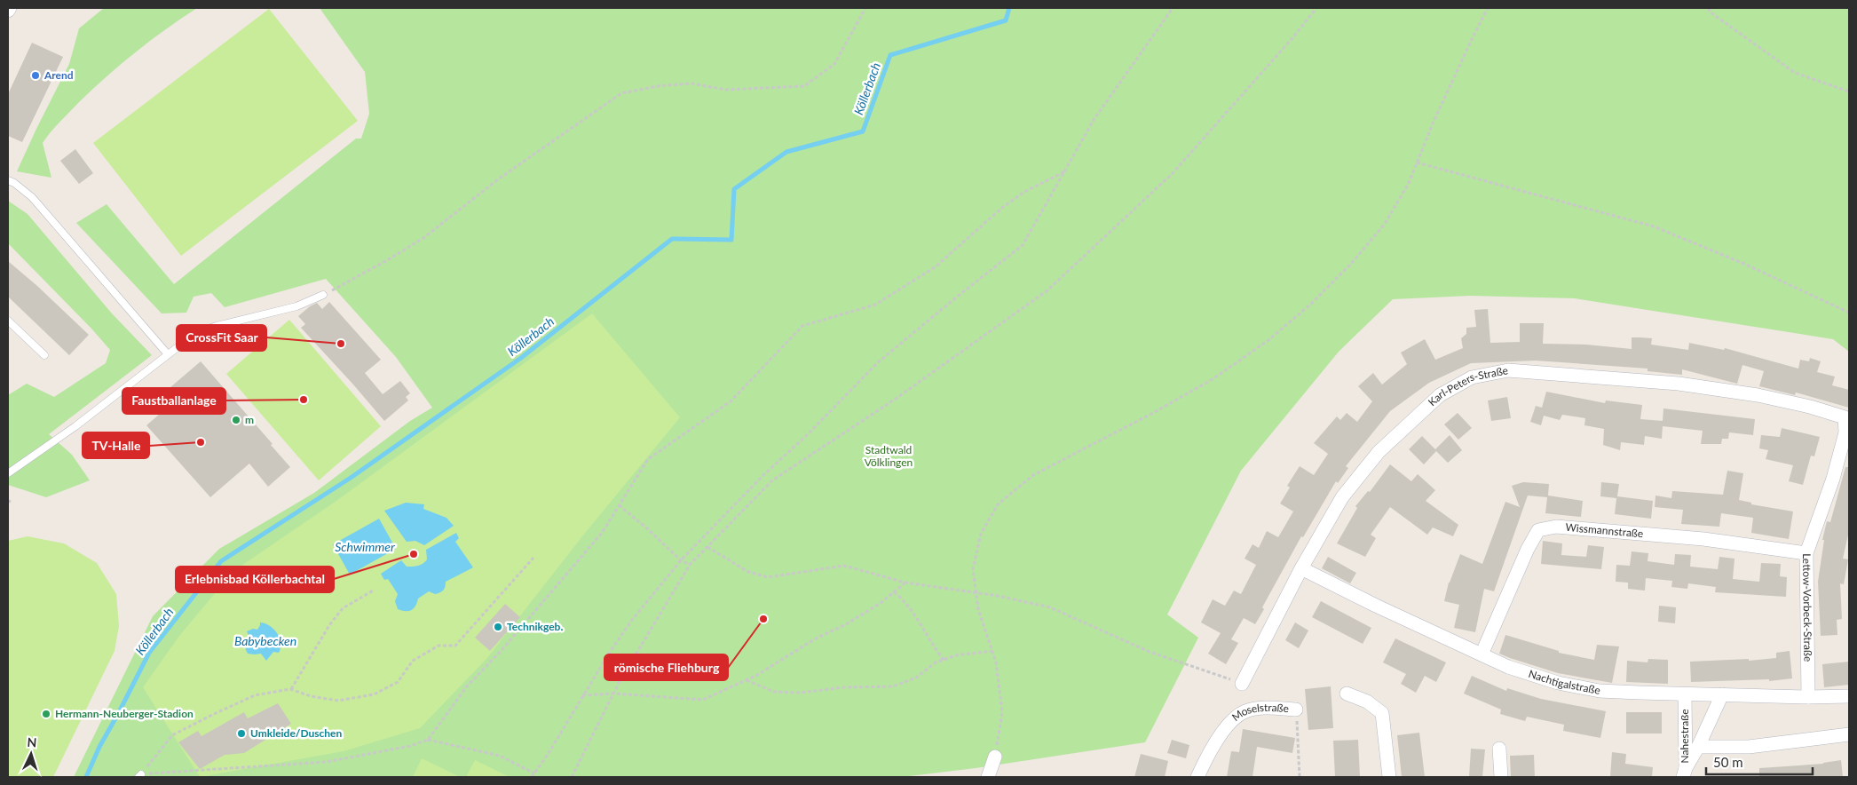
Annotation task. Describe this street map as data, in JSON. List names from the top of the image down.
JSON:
{
  "streets": {
    "street": [
      "Karl-Peters-Straße",
      "Wissmannstraße",
      "Lettow-Vorbeck-Straße",
      "Nachtigalstraße",
      "Moselstraße",
      "Nahestraße"
    ]
  },
  "crossings": [
    ["Karl-Peters-Straße", "Lettow-Vorbeck-Straße"],
    ["Karl-Peters-Straße", "Nachtigalstraße"],
    ["Wissmannstraße", "Lettow-Vorbeck-Straße"],
    ["Wissmannstraße", "Nachtigalstraße"],
    ["Lettow-Vorbeck-Straße", "Nachtigalstraße"],
    ["Nachtigalstraße", "Nahestraße"]
  ],
  "water": ["Köllerbach", "Schwimmer", "Babybecken"],
  "parks": ["Stadtwald Völklingen"],
  "places": [
    "Arend",
    "CrossFit Saar",
    "Faustballanlage",
    "m",
    "TV-Halle",
    "Erlebnisbad Köllerbachtal",
    "römische Fliehburg",
    "Technikgeb.",
    "Hermann-Neuberger-Stadion",
    "Umkleide/Duschen"
  ],
  "scale_bar": "50 m",
  "north": "top"
}
